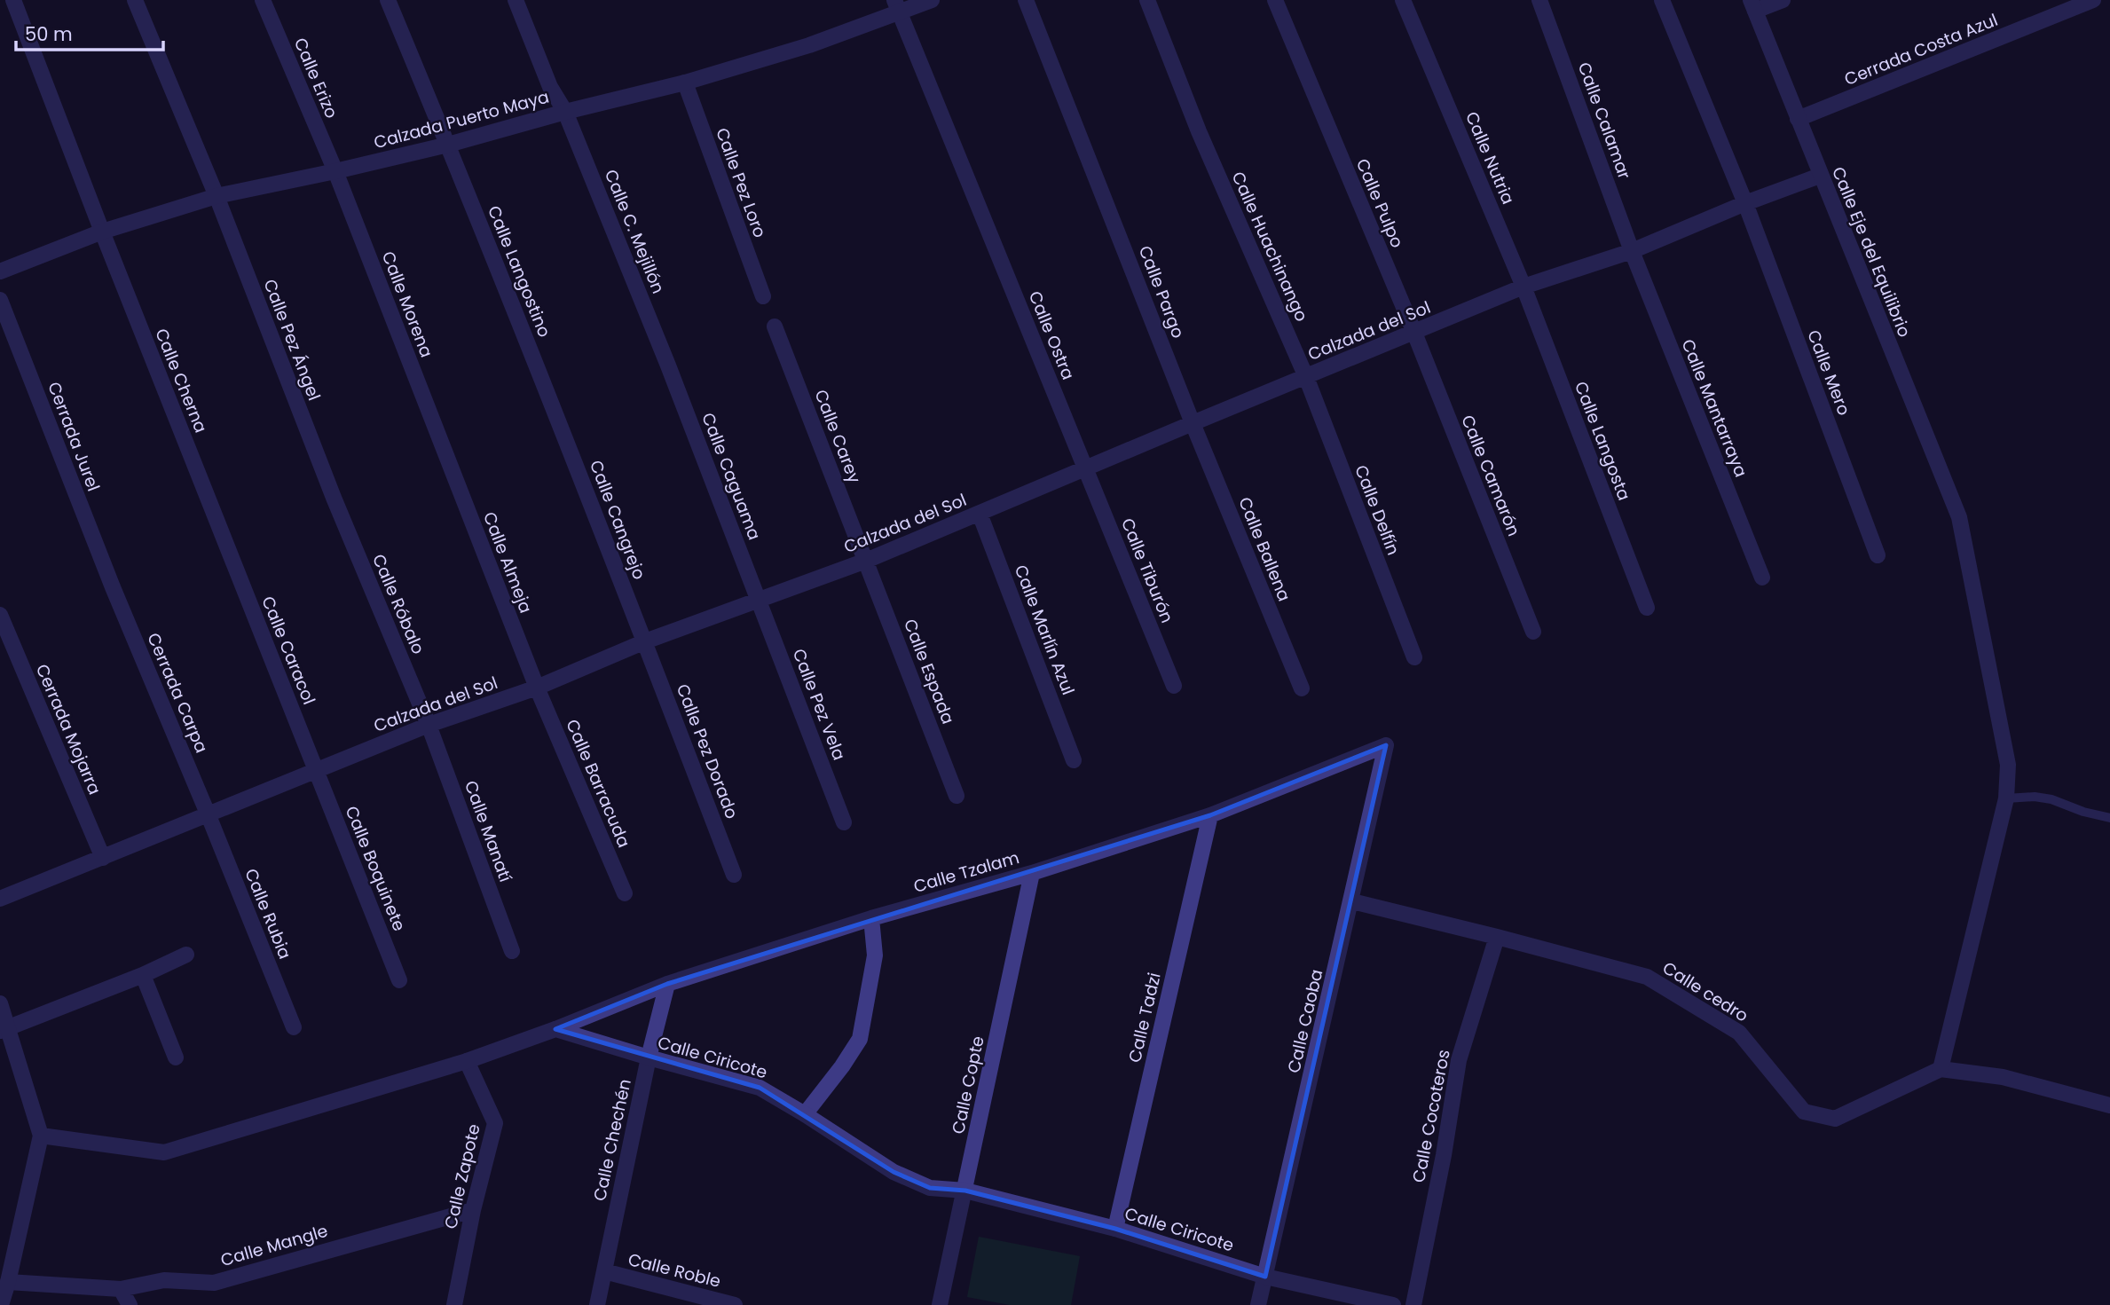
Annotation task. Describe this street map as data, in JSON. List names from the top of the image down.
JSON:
{
  "streets": {
    "street": [
      "Cerrada Costa Azul",
      "Calle Erizo",
      "Calzada Puerto Maya",
      "Calle Calamar",
      "Calle Nutria",
      "Calle Pez Loro",
      "Calle Pulpo",
      "Calle C. Mejillón",
      "Calle Huachinango",
      "Calle Eje del Equilibrio",
      "Calle Langostino",
      "Calle Pargo",
      "Calle Morena",
      "Calzada del Sol",
      "Calle Ostra",
      "Calle Pez Ángel",
      "Calle Mero",
      "Calle Cherna",
      "Calle Mantarraya",
      "Cerrada Jurel",
      "Calle Carey",
      "Calle Langosta",
      "Calle Camarón",
      "Calle Caguama",
      "Calle Delfín",
      "Calle Cangrejo",
      "Calle Ballena",
      "Calle Almeja",
      "Calle Tiburón",
      "Calle Róbalo",
      "Calle Marlín Azul",
      "Calle Caracol",
      "Calle Espada",
      "Cerrada Carpa",
      "Calle Pez Vela",
      "Cerrada Mojarra",
      "Calle Pez Dorado",
      "Calle Barracuda",
      "Calle Manatí",
      "Calle Boquinete",
      "Calle Tzalam",
      "Calle Rubia",
      "Calle cedro",
      "Calle Tadzi",
      "Calle Caoba",
      "Calle Ciricote",
      "Calle Copte",
      "Calle Cocoteros",
      "Calle Chechén",
      "Calle Zapote",
      "Calle Mangle",
      "Calle Roble"
    ]
  },
  "crossings": [
    ["Cerrada Costa Azul", "Calle Eje del Equilibrio"],
    ["Calle Erizo", "Calzada Puerto Maya"],
    ["Calle Erizo", "Calle Morena"],
    ["Calzada Puerto Maya", "Calle Pez Loro"],
    ["Calzada Puerto Maya", "Calle C. Mejillón"],
    ["Calzada Puerto Maya", "Calle Langostino"],
    ["Calzada Puerto Maya", "Calle Morena"],
    ["Calzada Puerto Maya", "Calle Ostra"],
    ["Calzada Puerto Maya", "Calle Pez Ángel"],
    ["Calzada Puerto Maya", "Calle Cherna"],
    ["Calle Calamar", "Calzada del Sol"],
    ["Calle Calamar", "Calle Mantarraya"],
    ["Calle Nutria", "Calzada del Sol"],
    ["Calle Nutria", "Calle Langosta"],
    ["Calle Pulpo", "Calzada del Sol"],
    ["Calle Pulpo", "Calle Camarón"],
    ["Calle C. Mejillón", "Calle Caguama"],
    ["Calle Huachinango", "Calzada del Sol"],
    ["Calle Huachinango", "Calle Delfín"],
    ["Calle Eje del Equilibrio", "Calzada del Sol"],
    ["Calle Eje del Equilibrio", "Calle cedro"],
    ["Calle Langostino", "Calle Cangrejo"],
    ["Calle Pargo", "Calzada del Sol"],
    ["Calle Pargo", "Calle Ballena"],
    ["Calle Morena", "Calle Almeja"],
    ["Calzada del Sol", "Calle Ostra"],
    ["Calzada del Sol", "Calle Mero"],
    ["Calzada del Sol", "Calle Mantarraya"],
    ["Calzada del Sol", "Calle Carey"],
    ["Calzada del Sol", "Calle Langosta"],
    ["Calzada del Sol", "Calle Camarón"],
    ["Calzada del Sol", "Calle Caguama"],
    ["Calzada del Sol", "Calle Delfín"],
    ["Calzada del Sol", "Calle Cangrejo"],
    ["Calzada del Sol", "Calle Ballena"],
    ["Calzada del Sol", "Calle Almeja"],
    ["Calzada del Sol", "Calle Tiburón"],
    ["Calzada del Sol", "Calle Róbalo"],
    ["Calzada del Sol", "Calle Marlín Azul"],
    ["Calzada del Sol", "Calle Caracol"],
    ["Calzada del Sol", "Calle Espada"],
    ["Calzada del Sol", "Cerrada Carpa"],
    ["Calzada del Sol", "Calle Pez Vela"],
    ["Calzada del Sol", "Cerrada Mojarra"],
    ["Calzada del Sol", "Calle Pez Dorado"],
    ["Calzada del Sol", "Calle Barracuda"],
    ["Calzada del Sol", "Calle Manatí"],
    ["Calzada del Sol", "Calle Boquinete"],
    ["Calzada del Sol", "Calle Rubia"],
    ["Calle Ostra", "Calle Tiburón"],
    ["Calle Pez Ángel", "Calle Róbalo"],
    ["Calle Cherna", "Calle Caracol"],
    ["Cerrada Jurel", "Cerrada Carpa"],
    ["Calle Carey", "Calle Espada"],
    ["Calle Caguama", "Calle Pez Vela"],
    ["Calle Cangrejo", "Calle Pez Dorado"],
    ["Calle Almeja", "Calle Barracuda"],
    ["Calle Róbalo", "Calle Manatí"],
    ["Calle Caracol", "Calle Boquinete"],
    ["Cerrada Carpa", "Calle Rubia"],
    ["Calle Tzalam", "Calle Tadzi"],
    ["Calle Tzalam", "Calle Caoba"],
    ["Calle Tzalam", "Calle Ciricote"],
    ["Calle Tzalam", "Calle Copte"],
    ["Calle Tzalam", "Calle Chechén"],
    ["Calle cedro", "Calle Caoba"],
    ["Calle cedro", "Calle Cocoteros"],
    ["Calle Tadzi", "Calle Ciricote"],
    ["Calle Caoba", "Calle Ciricote"],
    ["Calle Ciricote", "Calle Copte"],
    ["Calle Ciricote", "Calle Chechén"],
    ["Calle Chechén", "Calle Roble"],
    ["Calle Zapote", "Calle Mangle"]
  ],
  "scale_bar": "50 m"
}
